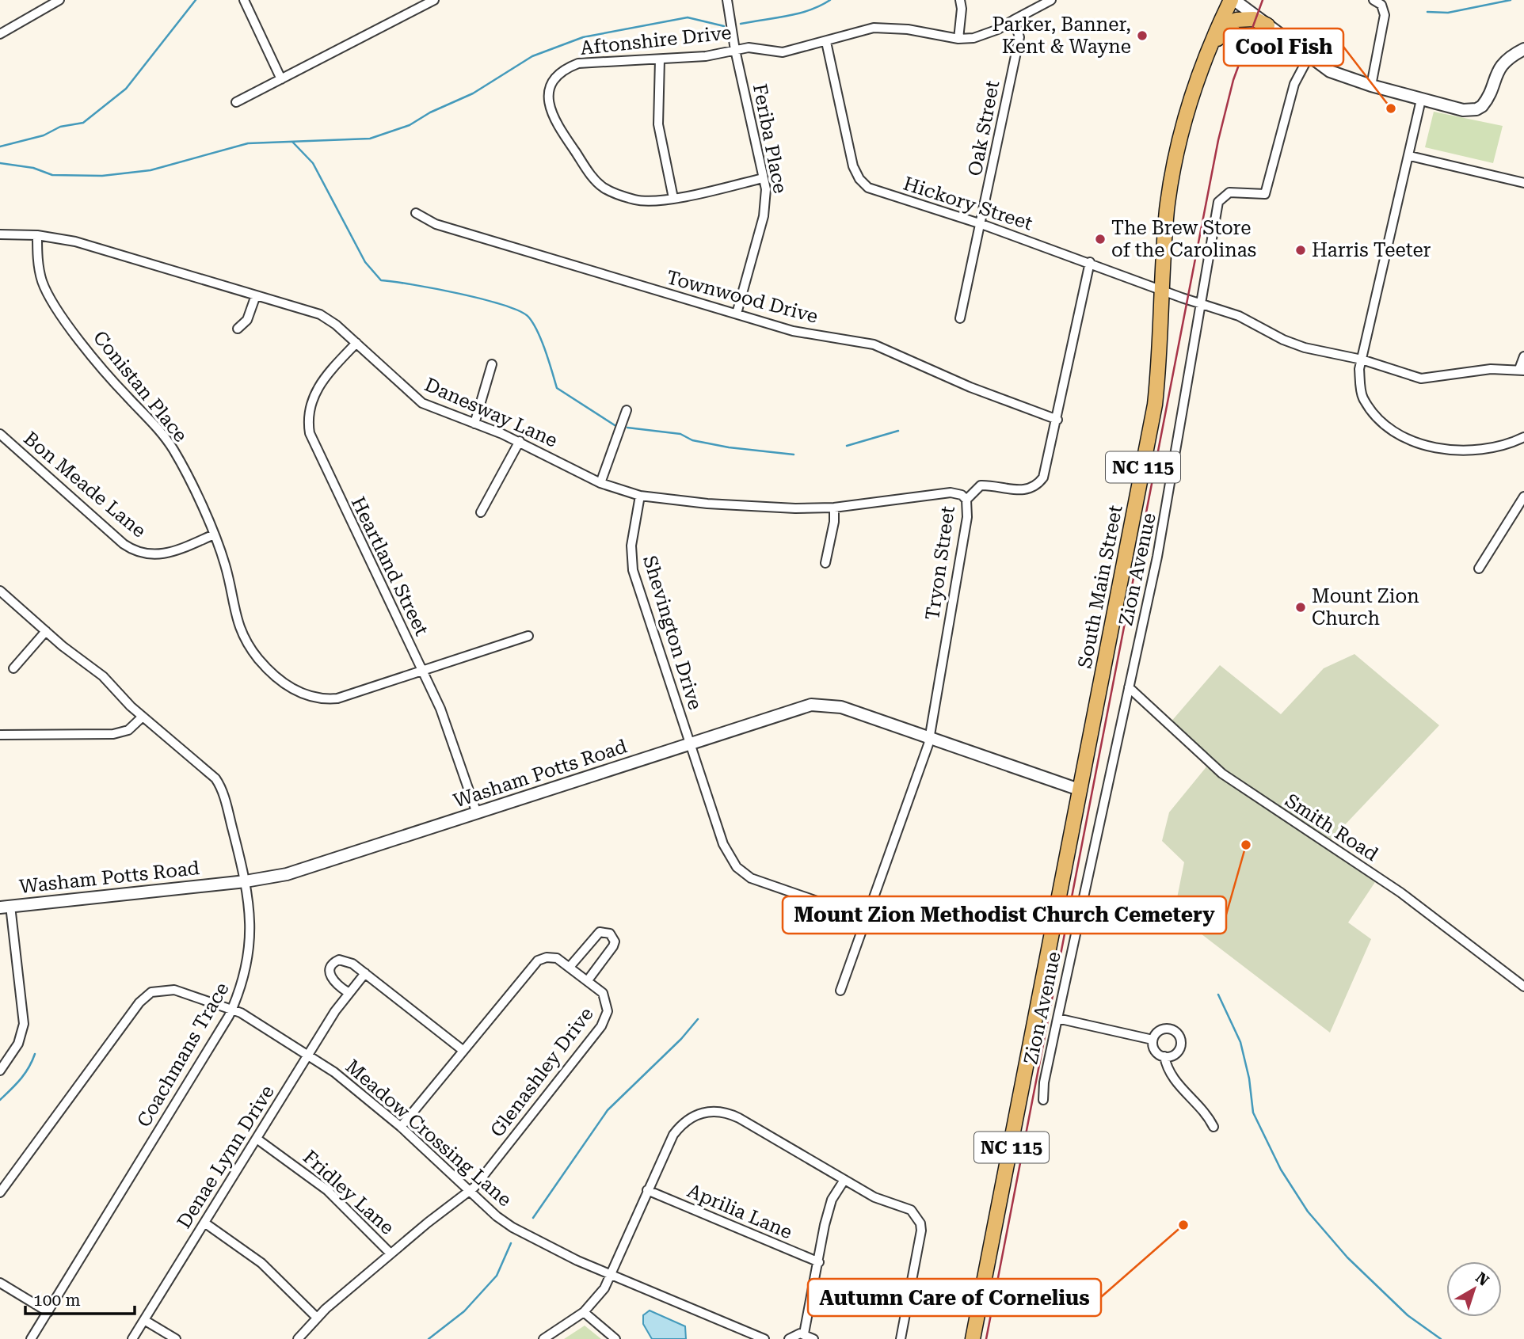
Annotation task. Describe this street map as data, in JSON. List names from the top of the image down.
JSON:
{
  "streets": {
    "main road": ["NC 115", "South Main Street"],
    "street": [
      "Aftonshire Drive",
      "Oak Street",
      "Feriba Place",
      "Hickory Street",
      "Townwood Drive",
      "Conistan Place",
      "Danesway Lane",
      "Bon Meade Lane",
      "Tryon Street",
      "Heartland Street",
      "Zion Avenue",
      "Shevington Drive",
      "Washam Potts Road",
      "Smith Road",
      "Coachmans Trace",
      "Glenashley Drive",
      "Meadow Crossing Lane",
      "Denae Lynn Drive",
      "Fridley Lane",
      "Aprilia Lane"
    ]
  },
  "crossings": [
    ["Aftonshire Drive", "Oak Street"],
    ["Aftonshire Drive", "Feriba Place"],
    ["Aftonshire Drive", "Hickory Street"],
    ["Oak Street", "Hickory Street"],
    ["Feriba Place", "Townwood Drive"],
    ["Hickory Street", "Tryon Street"],
    ["Hickory Street", "Zion Avenue"],
    ["Hickory Street", "South Main Street"],
    ["Townwood Drive", "Tryon Street"],
    ["Conistan Place", "Danesway Lane"],
    ["Conistan Place", "Bon Meade Lane"],
    ["Conistan Place", "Heartland Street"],
    ["Danesway Lane", "Tryon Street"],
    ["Danesway Lane", "Heartland Street"],
    ["Danesway Lane", "Shevington Drive"],
    ["Tryon Street", "Shevington Drive"],
    ["Tryon Street", "Washam Potts Road"],
    ["Heartland Street", "Washam Potts Road"],
    ["Zion Avenue", "Smith Road"],
    ["South Main Street", "Washam Potts Road"],
    ["Shevington Drive", "Washam Potts Road"],
    ["Washam Potts Road", "Coachmans Trace"],
    ["Coachmans Trace", "Meadow Crossing Lane"],
    ["Glenashley Drive", "Meadow Crossing Lane"],
    ["Glenashley Drive", "Fridley Lane"],
    ["Meadow Crossing Lane", "Denae Lynn Drive"],
    ["Denae Lynn Drive", "Fridley Lane"]
  ],
  "places": [
    "Parker, Banner, Kent & Wayne",
    "Cool Fish",
    "The Brew Store of the Carolinas",
    "Harris Teeter",
    "Mount Zion Church",
    "Mount Zion Methodist Church Cemetery",
    "Autumn Care of Cornelius"
  ],
  "scale_bar": "100 m",
  "north": "top right"
}
